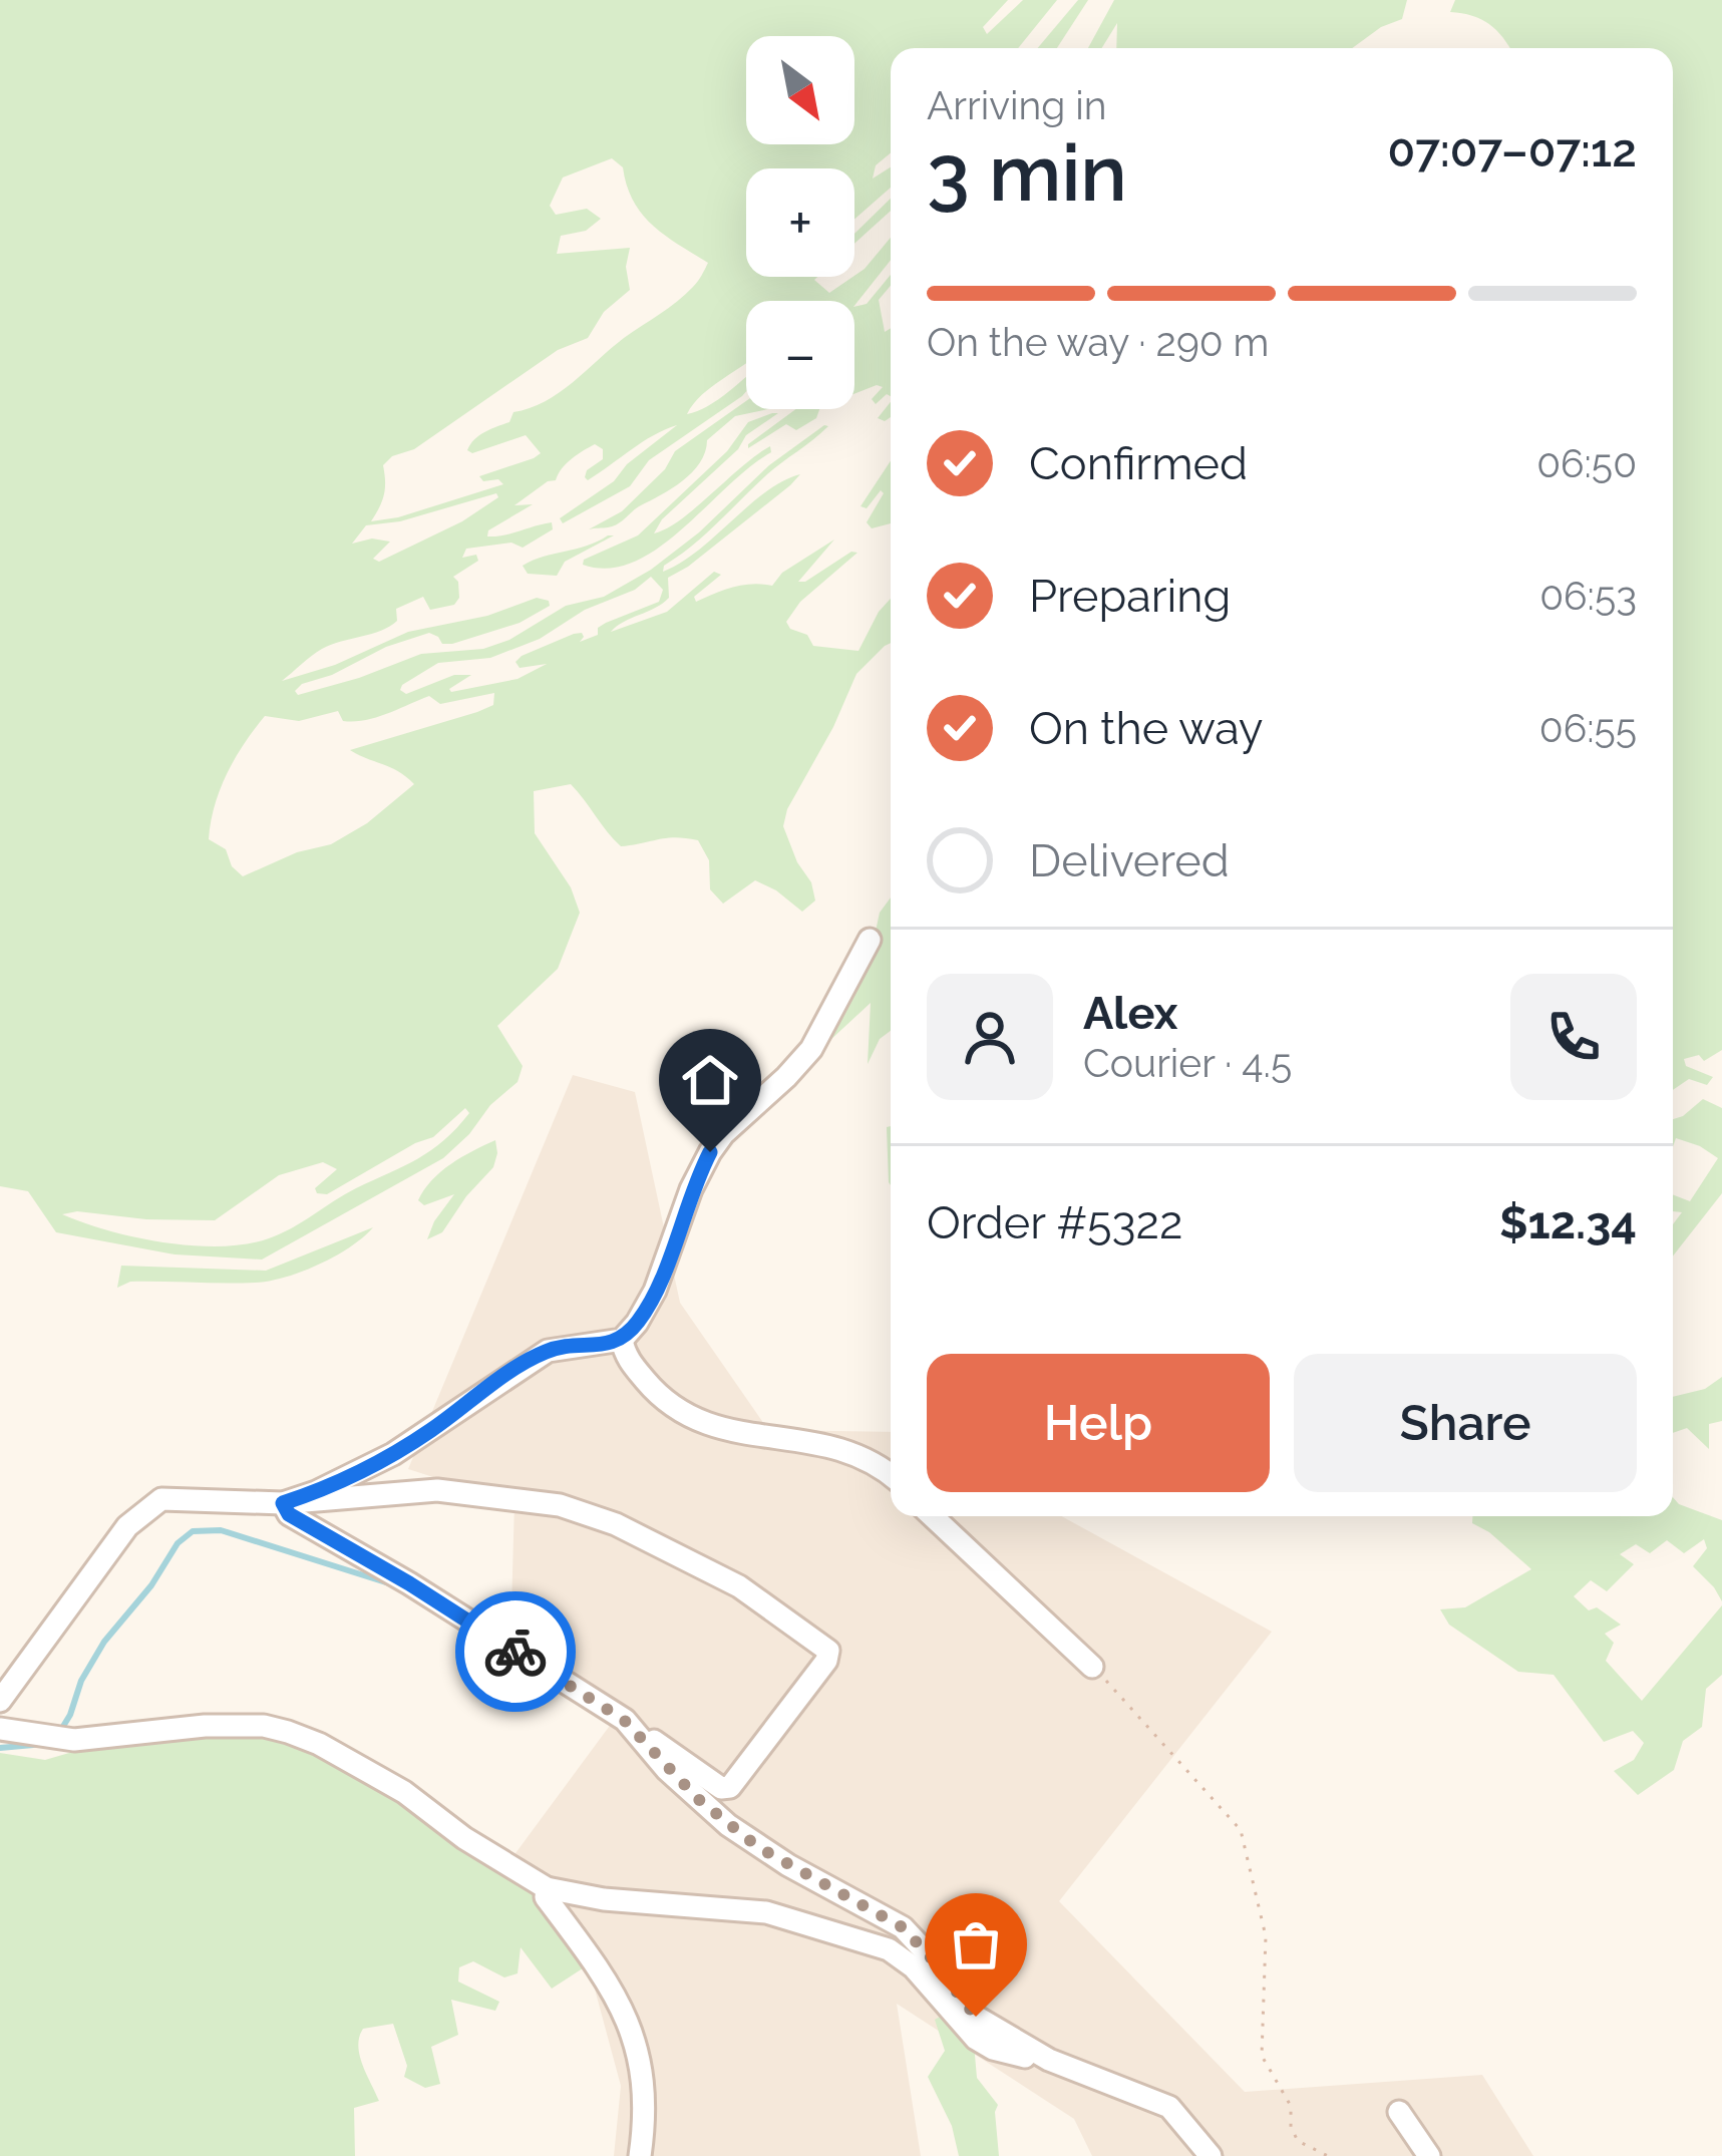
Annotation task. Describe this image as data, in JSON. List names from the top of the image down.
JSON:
{
  "north": "bottom right",
  "page": {
    "map_buttons": ["+", "−"],
    "heading": ["3 min", "Arriving in", "07:07–07:12"],
    "panel": [
      "Alex",
      "Courier · 4.5",
      "Order #5322",
      "$12.34"
    ],
    "bar": "On the way · 290 m",
    "list": [
      ["Confirmed", "06:50"],
      ["Preparing", "06:53"],
      ["On the way", "06:55"],
      "Delivered"
    ],
    "buttons": ["Help", "Share"]
  }
}
